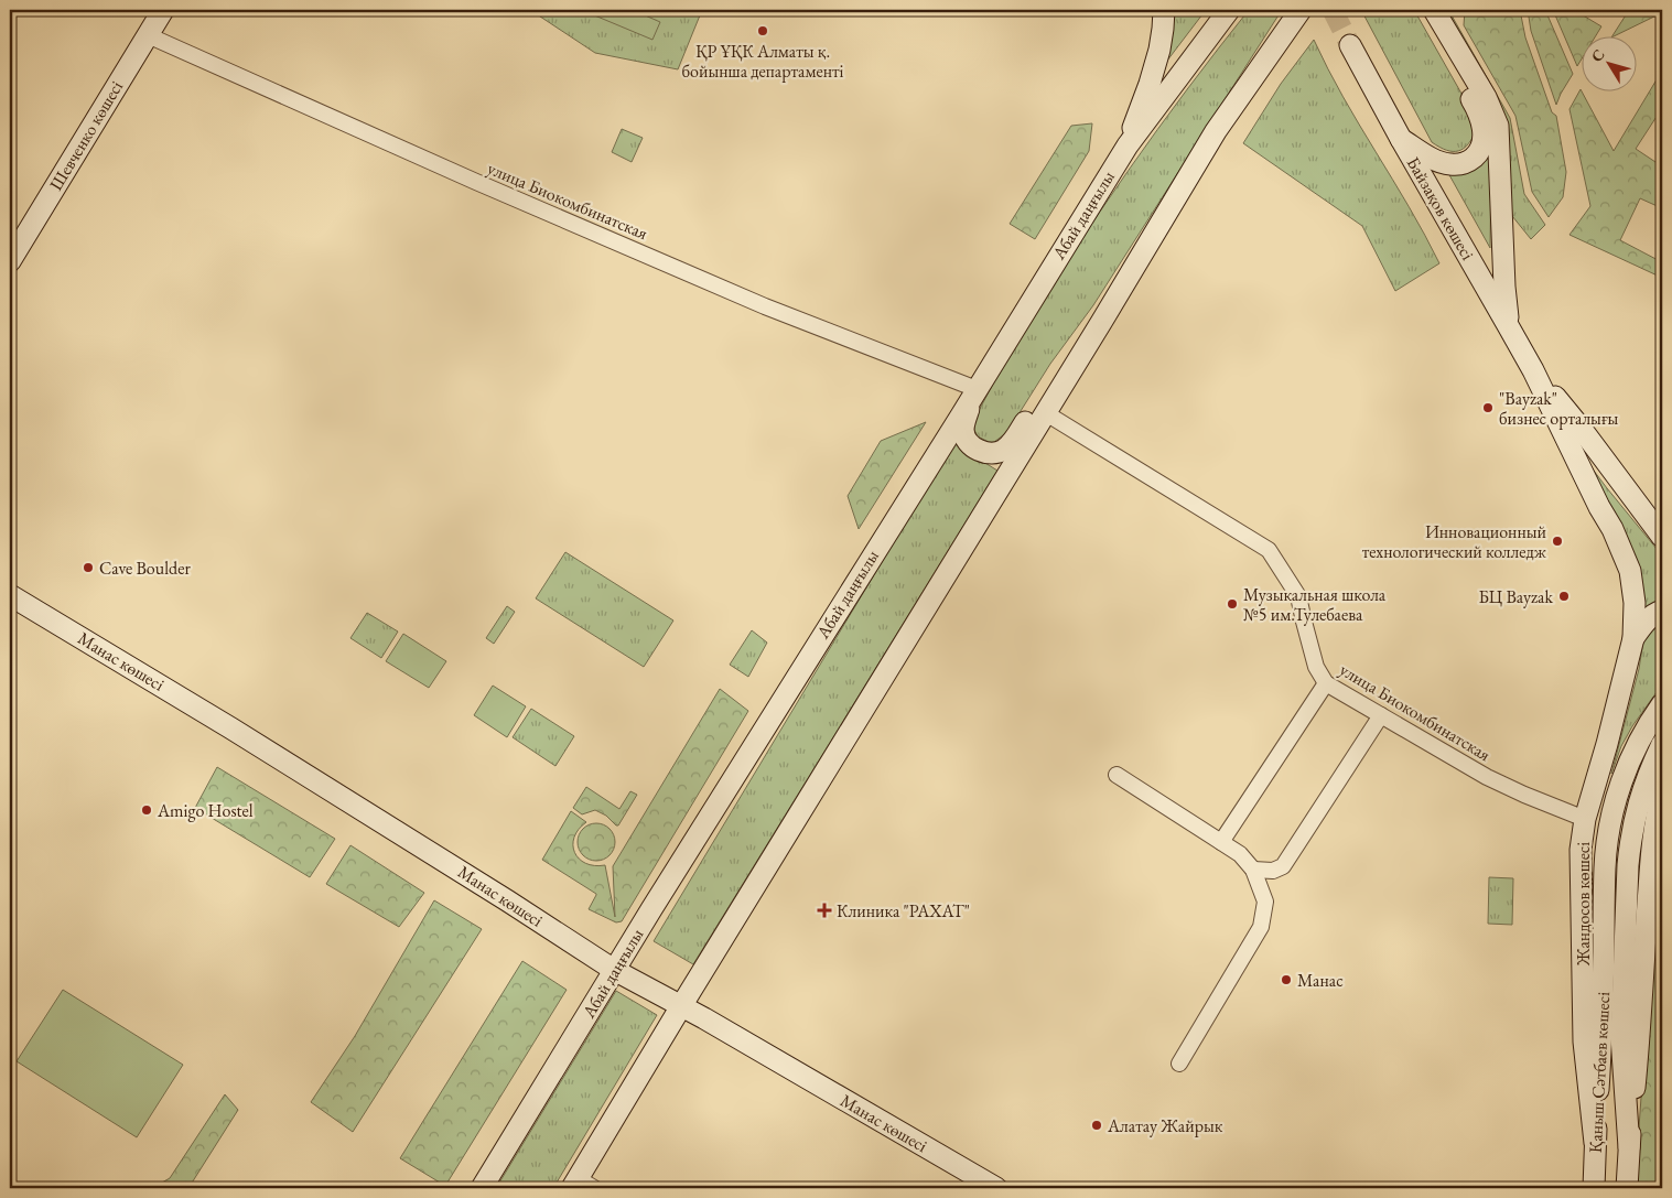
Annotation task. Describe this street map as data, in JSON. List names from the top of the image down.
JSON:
{
  "streets": {
    "main road": [
      "Шевченко көшесі",
      "Байзақов көшесі",
      "Абай даңғылы",
      "Манас көшесі",
      "Жандосов көшесі",
      "Қаныш Сәтбаев көшесі"
    ],
    "street": ["улица Биокомбинатская"]
  },
  "crossings": [
    ["Шевченко көшесі", "улица Биокомбинатская"],
    ["улица Биокомбинатская", "Абай даңғылы"],
    ["улица Биокомбинатская", "Жандосов көшесі"],
    ["Байзақов көшесі", "Жандосов көшесі"],
    ["Абай даңғылы", "Манас көшесі"],
    ["Жандосов көшесі", "Қаныш Сәтбаев көшесі"]
  ],
  "places": {
    "other": [
      "ҚР ҰҚК Алматы қ. бойынша департаменті",
      "\"Bayzak\" бизнес орталығы",
      "Инновационный технологический колледж",
      "Cave Boulder",
      "БЦ Bayzak",
      "Музыкальная школа №5 им.Тулебаева",
      "Amigo Hostel",
      "Манас",
      "Алатау Жайрык"
    ],
    "health": ["Клиника \"РАХАТ\""]
  },
  "north": "top left"
}
